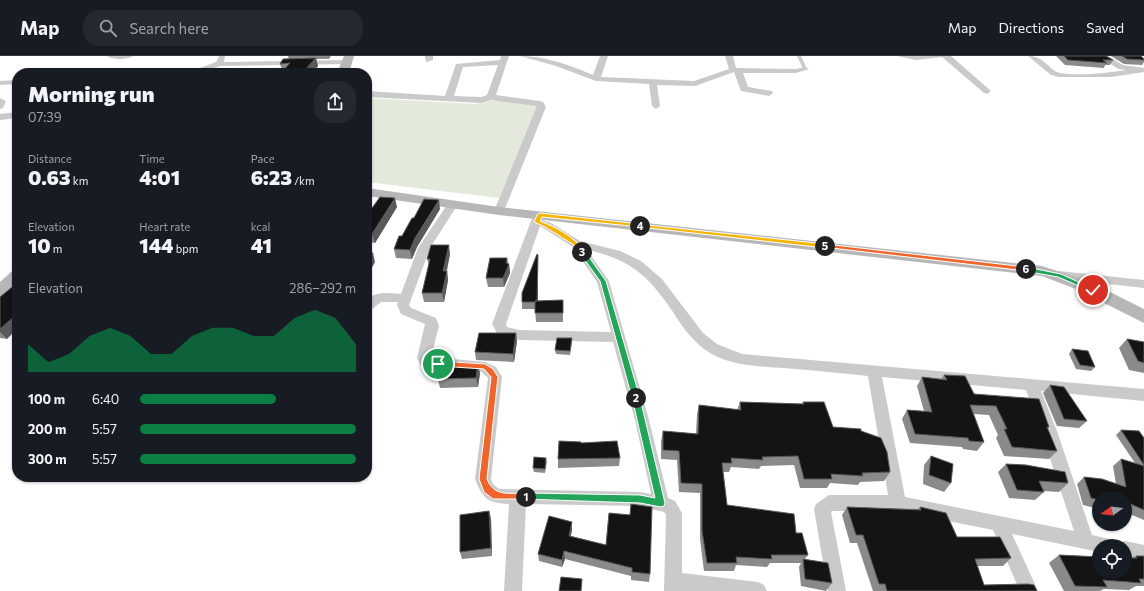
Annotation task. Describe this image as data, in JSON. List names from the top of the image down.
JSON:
{
  "north": "left",
  "page": {
    "header": "Map",
    "search": "Search here",
    "nav": ["Map", "Directions", "Saved"],
    "heading": ["Morning run", "07:39"],
    "stats": [
      ["Distance", "0.63 km"],
      ["Time", "4:01"],
      ["Pace", "6:23 /km"],
      ["Elevation", "10 m"],
      ["Heart rate", "144 bpm"],
      ["kcal", "41"]
    ],
    "pins": [
      "4",
      "5",
      "3",
      "6",
      "2",
      "1"
    ],
    "chart": ["Elevation", "286–292 m"],
    "list": [
      {
        "name": "100 m",
        "note": "6:40"
      },
      {
        "name": "200 m",
        "note": "5:57"
      },
      {
        "name": "300 m",
        "note": "5:57"
      }
    ]
  }
}
